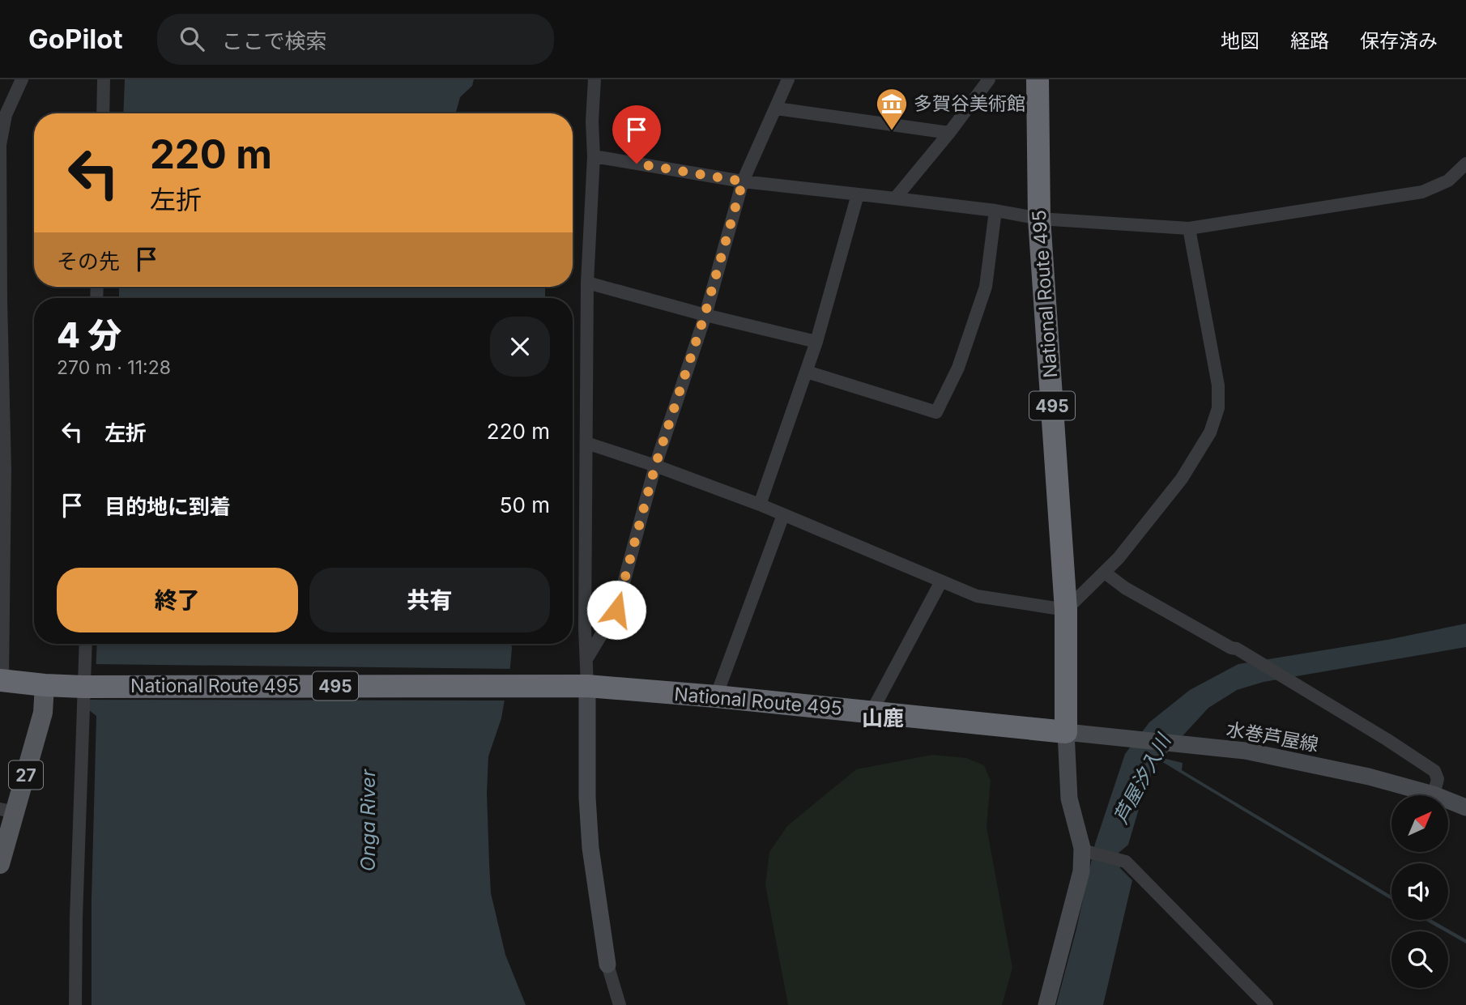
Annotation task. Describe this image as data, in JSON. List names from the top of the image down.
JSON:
{
  "streets": {
    "highway": ["National Route 495", "495"],
    "main road": ["27"],
    "street": ["水巻芦屋線"]
  },
  "crossings": [
    ["National Route 495", "水巻芦屋線"],
    ["National Route 495", "27"]
  ],
  "districts": ["山鹿"],
  "water": ["芦屋汐入川", "Onga River"],
  "places": {
    "museum": ["多賀谷美術館"]
  },
  "north": "top right",
  "page": {
    "header": "GoPilot",
    "search": "ここで検索",
    "nav": ["地図", "経路", "保存済み"],
    "turn": ["220 m", "左折"],
    "then": "その先",
    "heading": ["4 分", "270 m · 11:28"],
    "list": [
      {
        "name": "左折",
        "value": "220 m"
      },
      {
        "name": "目的地に到着",
        "value": "50 m"
      }
    ],
    "buttons": ["終了", "共有"]
  }
}
